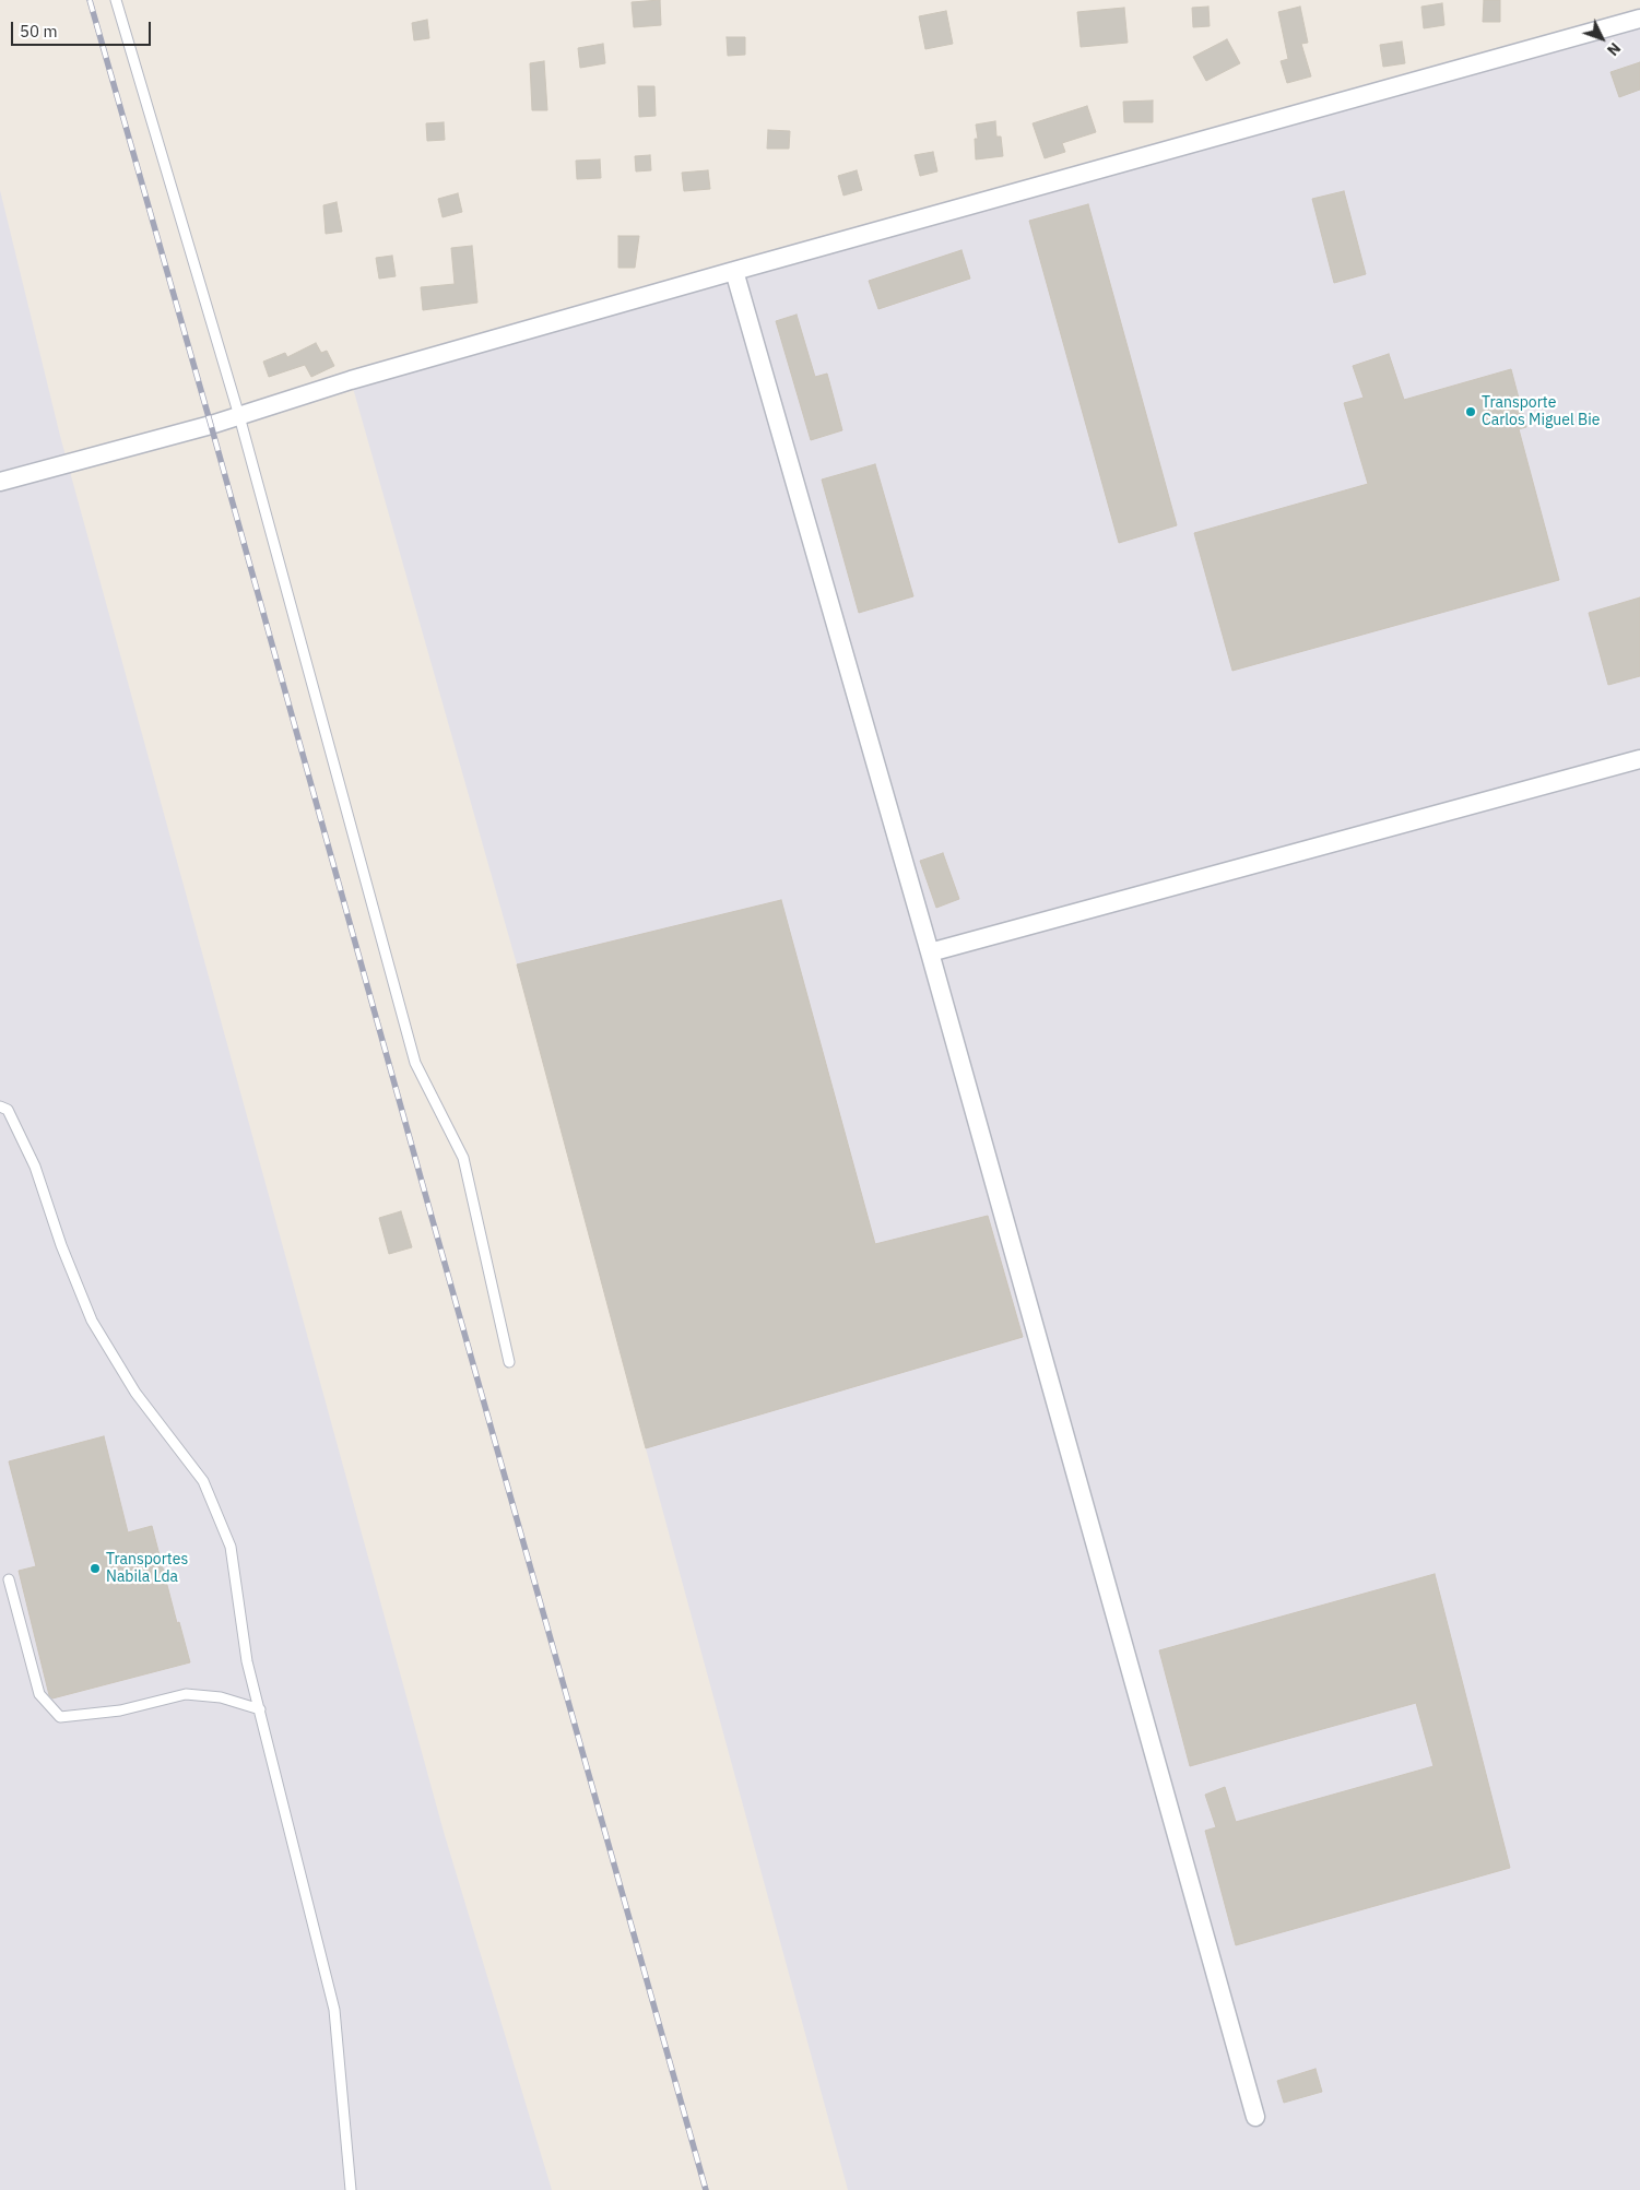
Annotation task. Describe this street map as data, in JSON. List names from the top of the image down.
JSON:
{
  "places": ["Transporte Carlos Miguel Bie", "Transportes Nabila Lda"],
  "scale_bar": "50 m",
  "north": "bottom right"
}
